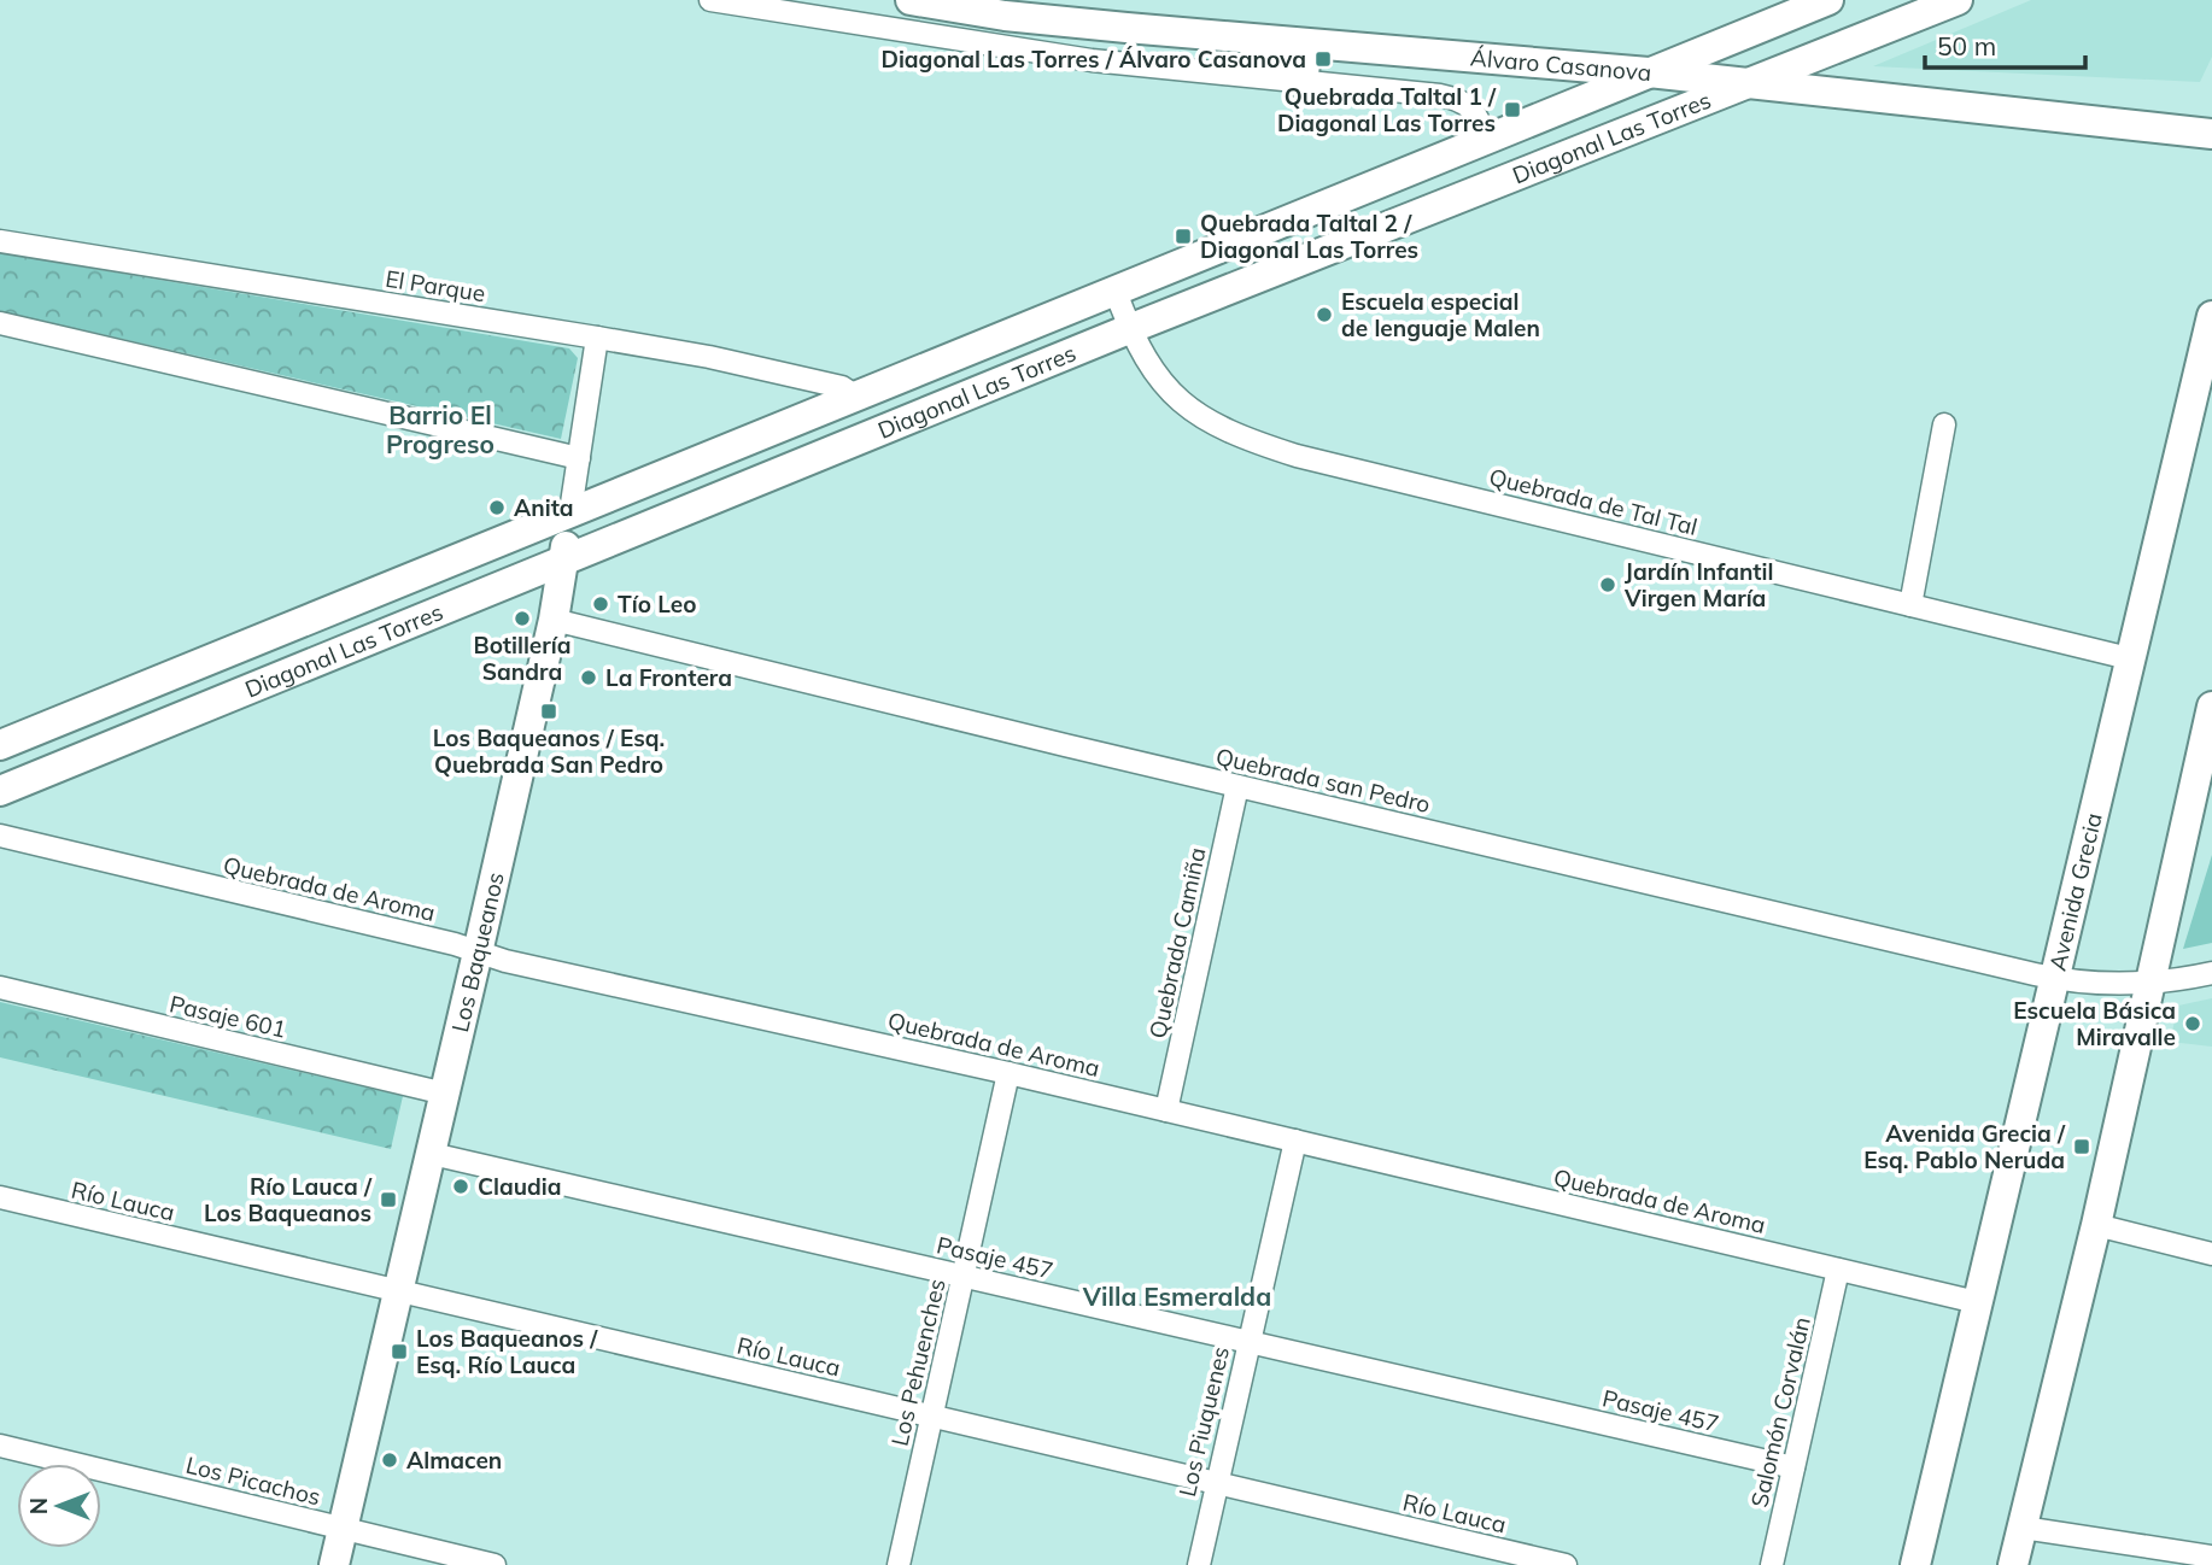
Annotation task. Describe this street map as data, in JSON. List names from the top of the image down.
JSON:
{
  "streets": {
    "main road": [
      "Álvaro Casanova",
      "Diagonal Las Torres",
      "Avenida Grecia",
      "Los Baqueanos"
    ],
    "street": [
      "El Parque",
      "Quebrada de Tal Tal",
      "Quebrada san Pedro",
      "Quebrada de Aroma",
      "Quebrada Camiña",
      "Pasaje 601",
      "Río Lauca",
      "Pasaje 457",
      "Los Pehuenches",
      "Salomón Corvalán",
      "Los Piuquenes",
      "Los Picachos"
    ]
  },
  "crossings": [
    ["Álvaro Casanova", "Diagonal Las Torres"],
    ["Diagonal Las Torres", "El Parque"],
    ["Diagonal Las Torres", "Quebrada de Tal Tal"],
    ["Diagonal Las Torres", "Los Baqueanos"],
    ["El Parque", "Los Baqueanos"],
    ["Quebrada de Tal Tal", "Avenida Grecia"],
    ["Quebrada san Pedro", "Avenida Grecia"],
    ["Quebrada san Pedro", "Quebrada Camiña"],
    ["Quebrada san Pedro", "Los Baqueanos"],
    ["Quebrada de Aroma", "Avenida Grecia"],
    ["Quebrada de Aroma", "Quebrada Camiña"],
    ["Quebrada de Aroma", "Los Baqueanos"],
    ["Quebrada de Aroma", "Los Pehuenches"],
    ["Quebrada de Aroma", "Salomón Corvalán"],
    ["Quebrada de Aroma", "Los Piuquenes"],
    ["Los Baqueanos", "Pasaje 601"],
    ["Los Baqueanos", "Río Lauca"],
    ["Los Baqueanos", "Pasaje 457"],
    ["Los Baqueanos", "Los Picachos"],
    ["Río Lauca", "Los Pehuenches"],
    ["Río Lauca", "Los Piuquenes"],
    ["Pasaje 457", "Los Pehuenches"],
    ["Pasaje 457", "Salomón Corvalán"],
    ["Pasaje 457", "Los Piuquenes"]
  ],
  "districts": ["Barrio El Progreso", "Villa Esmeralda"],
  "places": {
    "transit": [
      "Diagonal Las Torres / Álvaro Casanova",
      "Quebrada Taltal 1 / Diagonal Las Torres",
      "Quebrada Taltal 2 / Diagonal Las Torres",
      "Los Baqueanos / Esq. Quebrada San Pedro",
      "Avenida Grecia / Esq. Pablo Neruda",
      "Río Lauca / Los Baqueanos",
      "Los Baqueanos / Esq. Río Lauca"
    ],
    "other": [
      "Escuela especial de lenguaje Malen",
      "Anita",
      "Jardín Infantil Virgen María",
      "Tío Leo",
      "Botillería Sandra",
      "La Frontera",
      "Escuela Básica Miravalle",
      "Claudia",
      "Almacen"
    ]
  },
  "scale_bar": "50 m",
  "north": "left"
}
